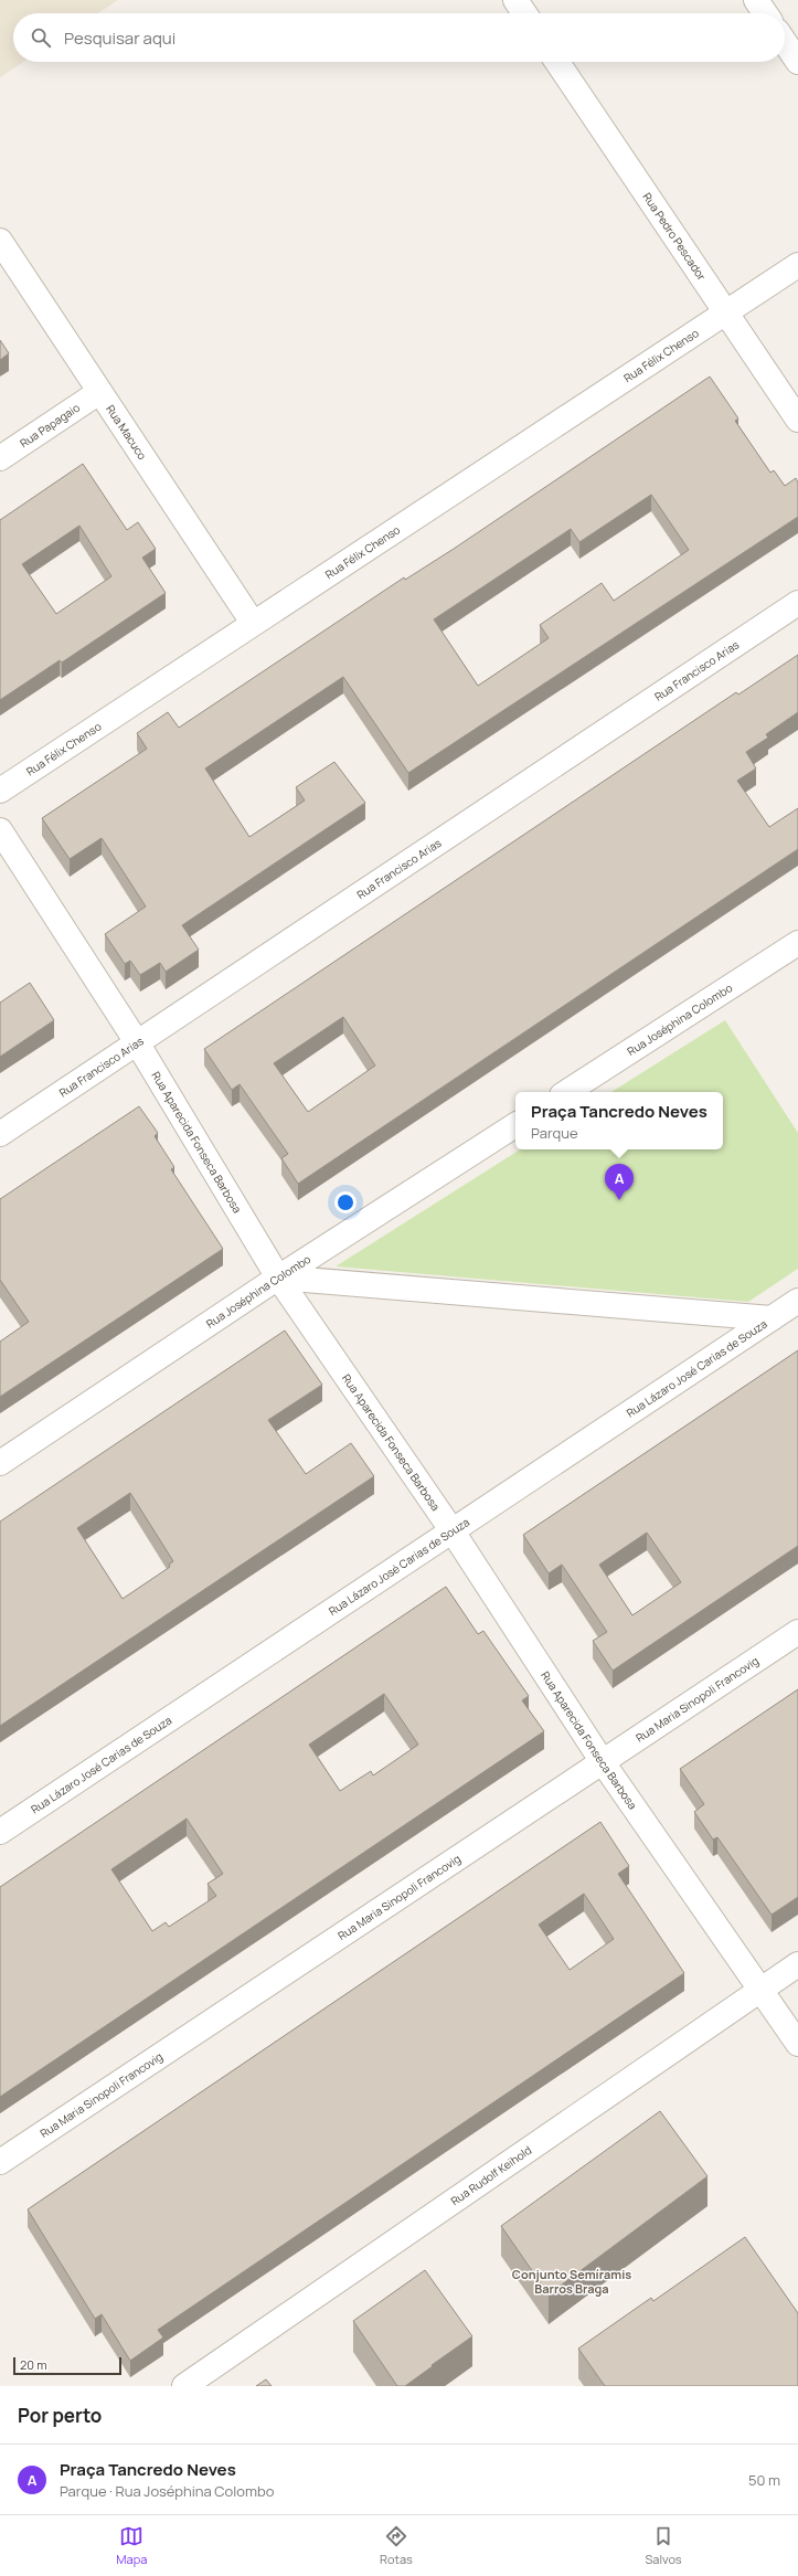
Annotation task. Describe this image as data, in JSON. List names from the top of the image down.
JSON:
{
  "streets": {
    "street": [
      "Rua Pedro Pescador",
      "Rua Félix Chenso",
      "Rua Papagaio",
      "Rua Macuco",
      "Rua Francisco Arias",
      "Rua Joséphina Colombo",
      "Rua Aparecida Fonseca Barbosa",
      "Rua Lázaro José Carias de Souza",
      "Rua Maria Sinopoli Francovig",
      "Rua Rudolf Keihold"
    ]
  },
  "crossings": [
    ["Rua Pedro Pescador", "Rua Félix Chenso"],
    ["Rua Félix Chenso", "Rua Macuco"],
    ["Rua Papagaio", "Rua Macuco"],
    ["Rua Francisco Arias", "Rua Aparecida Fonseca Barbosa"],
    ["Rua Joséphina Colombo", "Rua Aparecida Fonseca Barbosa"],
    ["Rua Aparecida Fonseca Barbosa", "Rua Lázaro José Carias de Souza"],
    ["Rua Aparecida Fonseca Barbosa", "Rua Maria Sinopoli Francovig"],
    ["Rua Aparecida Fonseca Barbosa", "Rua Rudolf Keihold"]
  ],
  "districts": ["Conjunto Semíramis Barros Braga"],
  "scale_bar": "20 m",
  "page": {
    "search": "Pesquisar aqui",
    "popup": ["Praça Tancredo Neves", "Parque"],
    "pins": "A",
    "scale": "20 m",
    "heading": "Por perto",
    "list": [
      {
        "mark": "A",
        "name": "Praça Tancredo Neves",
        "note": "Parque · Rua Joséphina Colombo",
        "value": "50 m"
      }
    ],
    "nav": ["Mapa", "Rotas", "Salvos"]
  }
}
